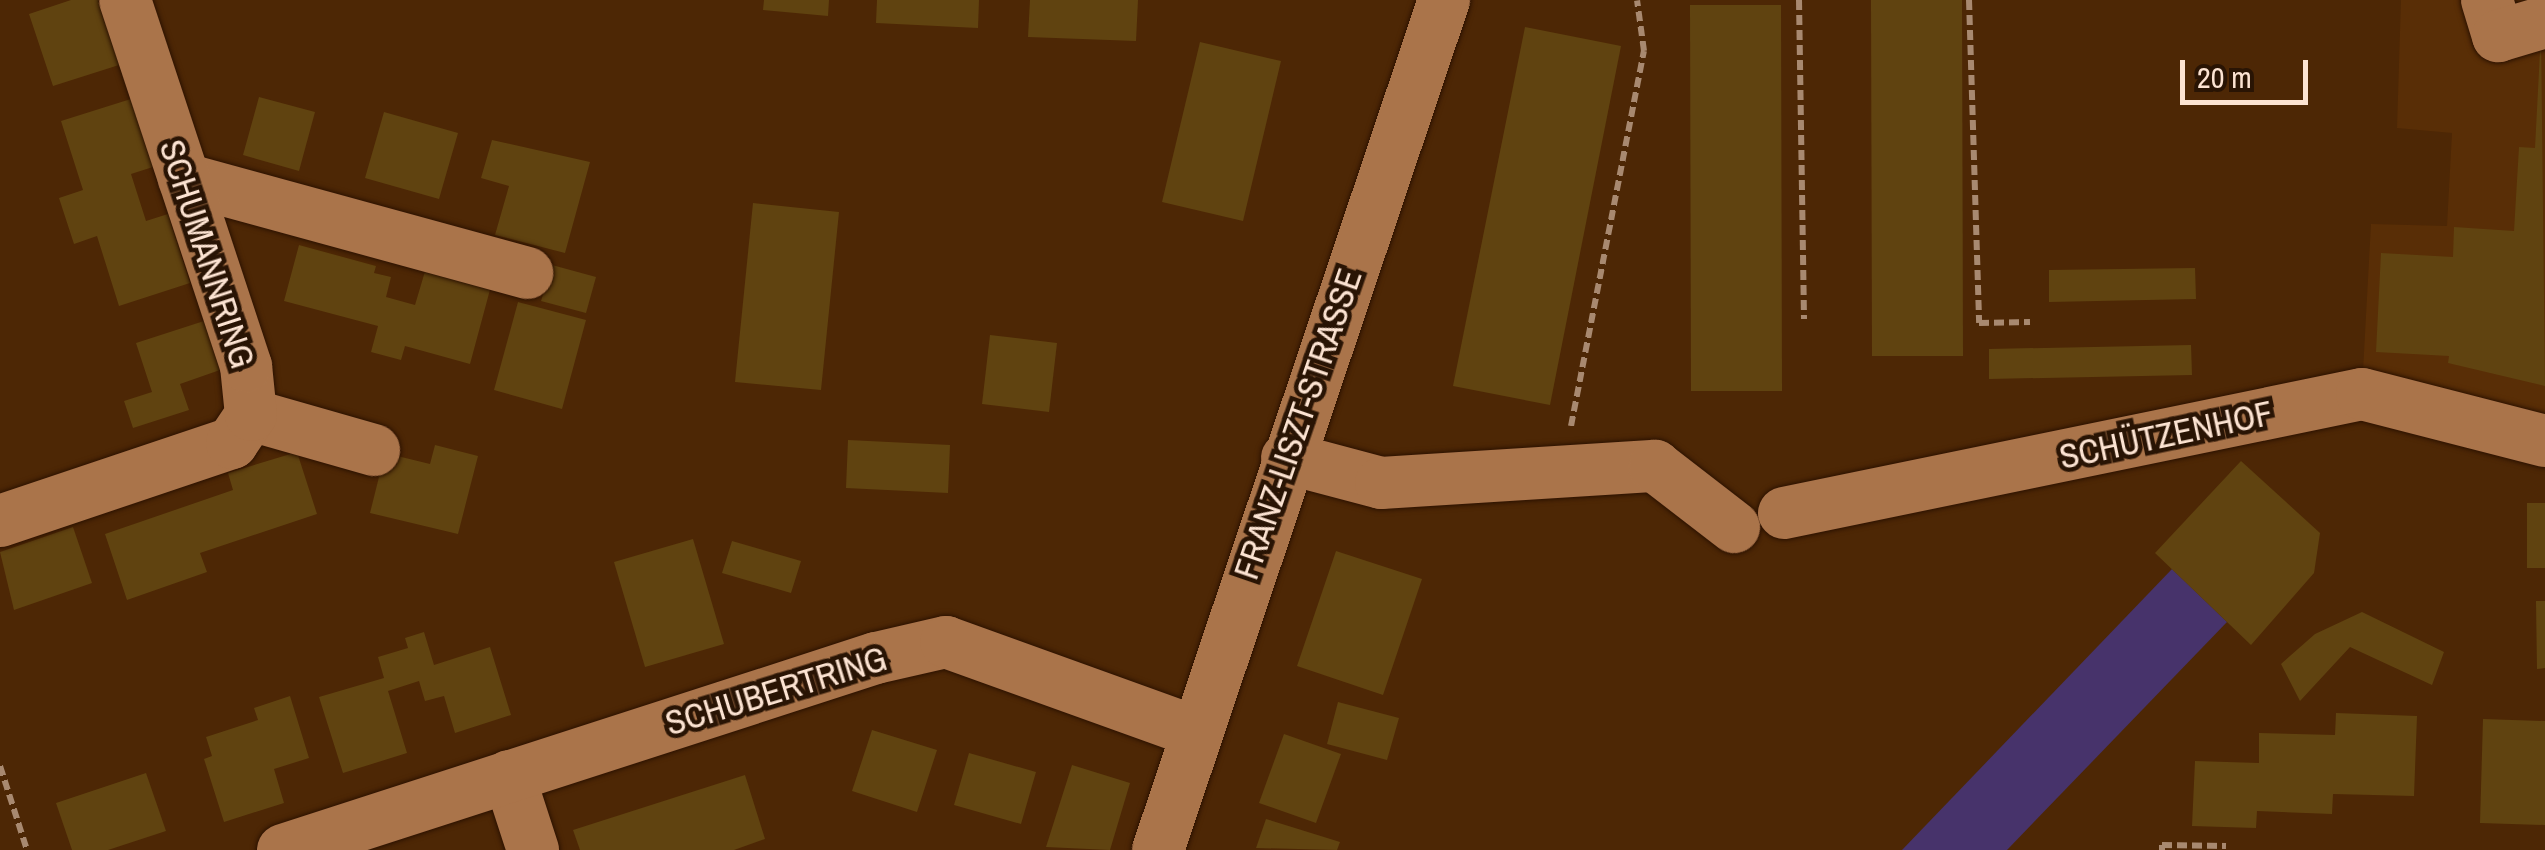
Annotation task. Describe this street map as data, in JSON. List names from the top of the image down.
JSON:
{
  "streets": {
    "street": [
      "SCHUMANNRING",
      "FRANZ-LISZT-STRASSE",
      "SCHÜTZENHOF",
      "SCHUBERTRING"
    ]
  },
  "crossings": [
    ["FRANZ-LISZT-STRASSE", "SCHUBERTRING"]
  ],
  "scale_bar": "20 m"
}
